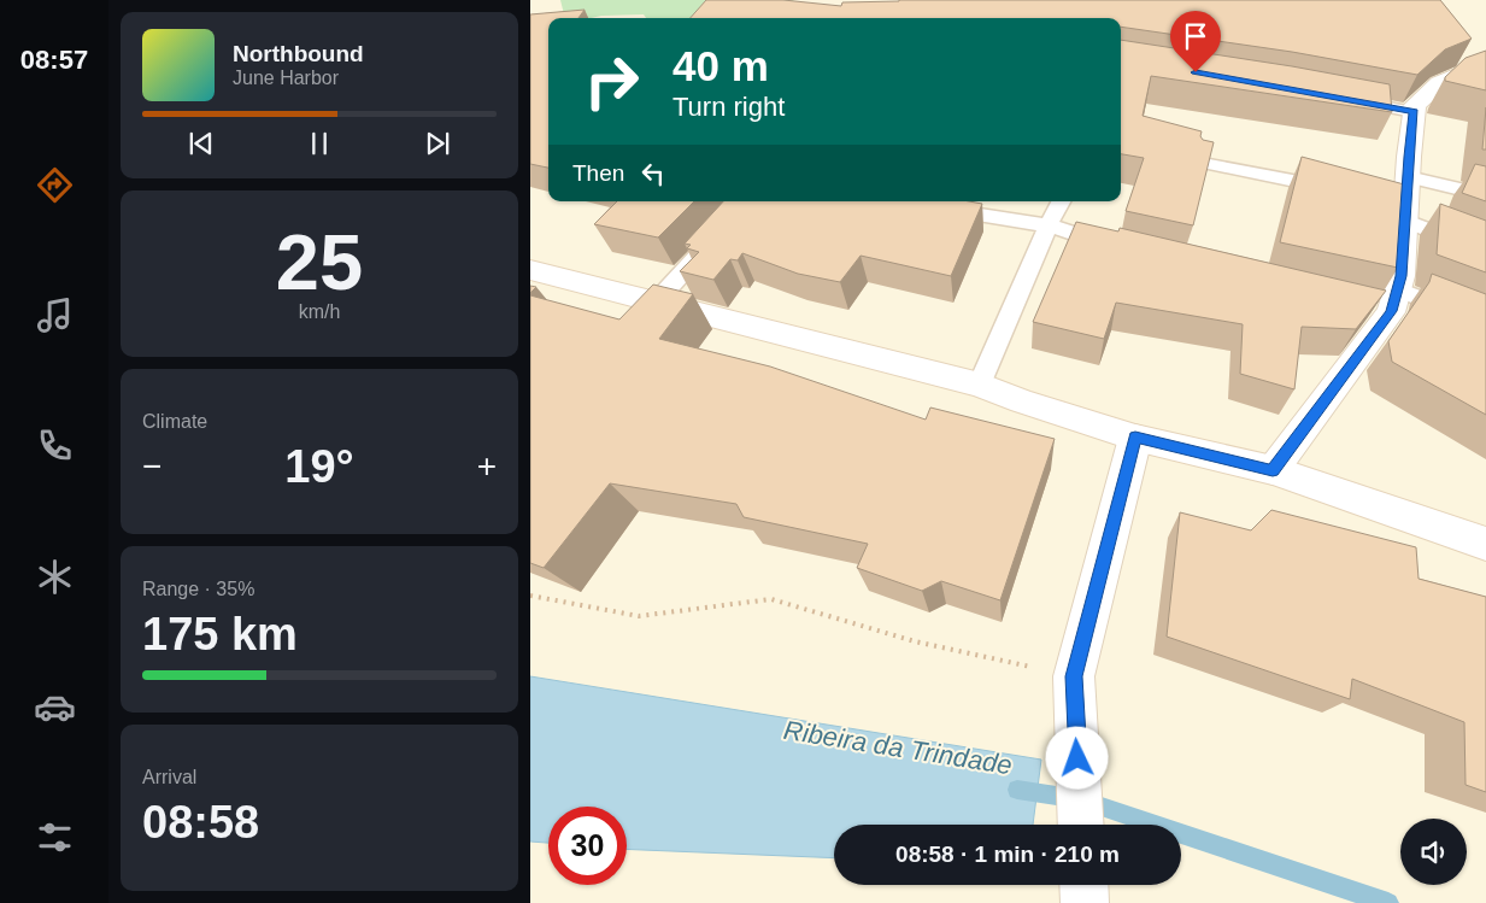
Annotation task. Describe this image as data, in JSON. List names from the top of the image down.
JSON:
{
  "water": ["Ribeira da Trindade"],
  "page": {
    "tabs": "08:57",
    "turn": ["40 m", "Turn right"],
    "song": ["Northbound", "June Harbor"],
    "then": "Then",
    "tile": [
      ["25", "km/h"],
      "Climate",
      ["Range · 35%", "175 km"],
      ["Arrival", "08:58"]
    ],
    "heat": ["−", "19°", "+"],
    "limit": "30",
    "trip": "08:58 · 1 min · 210 m"
  }
}
